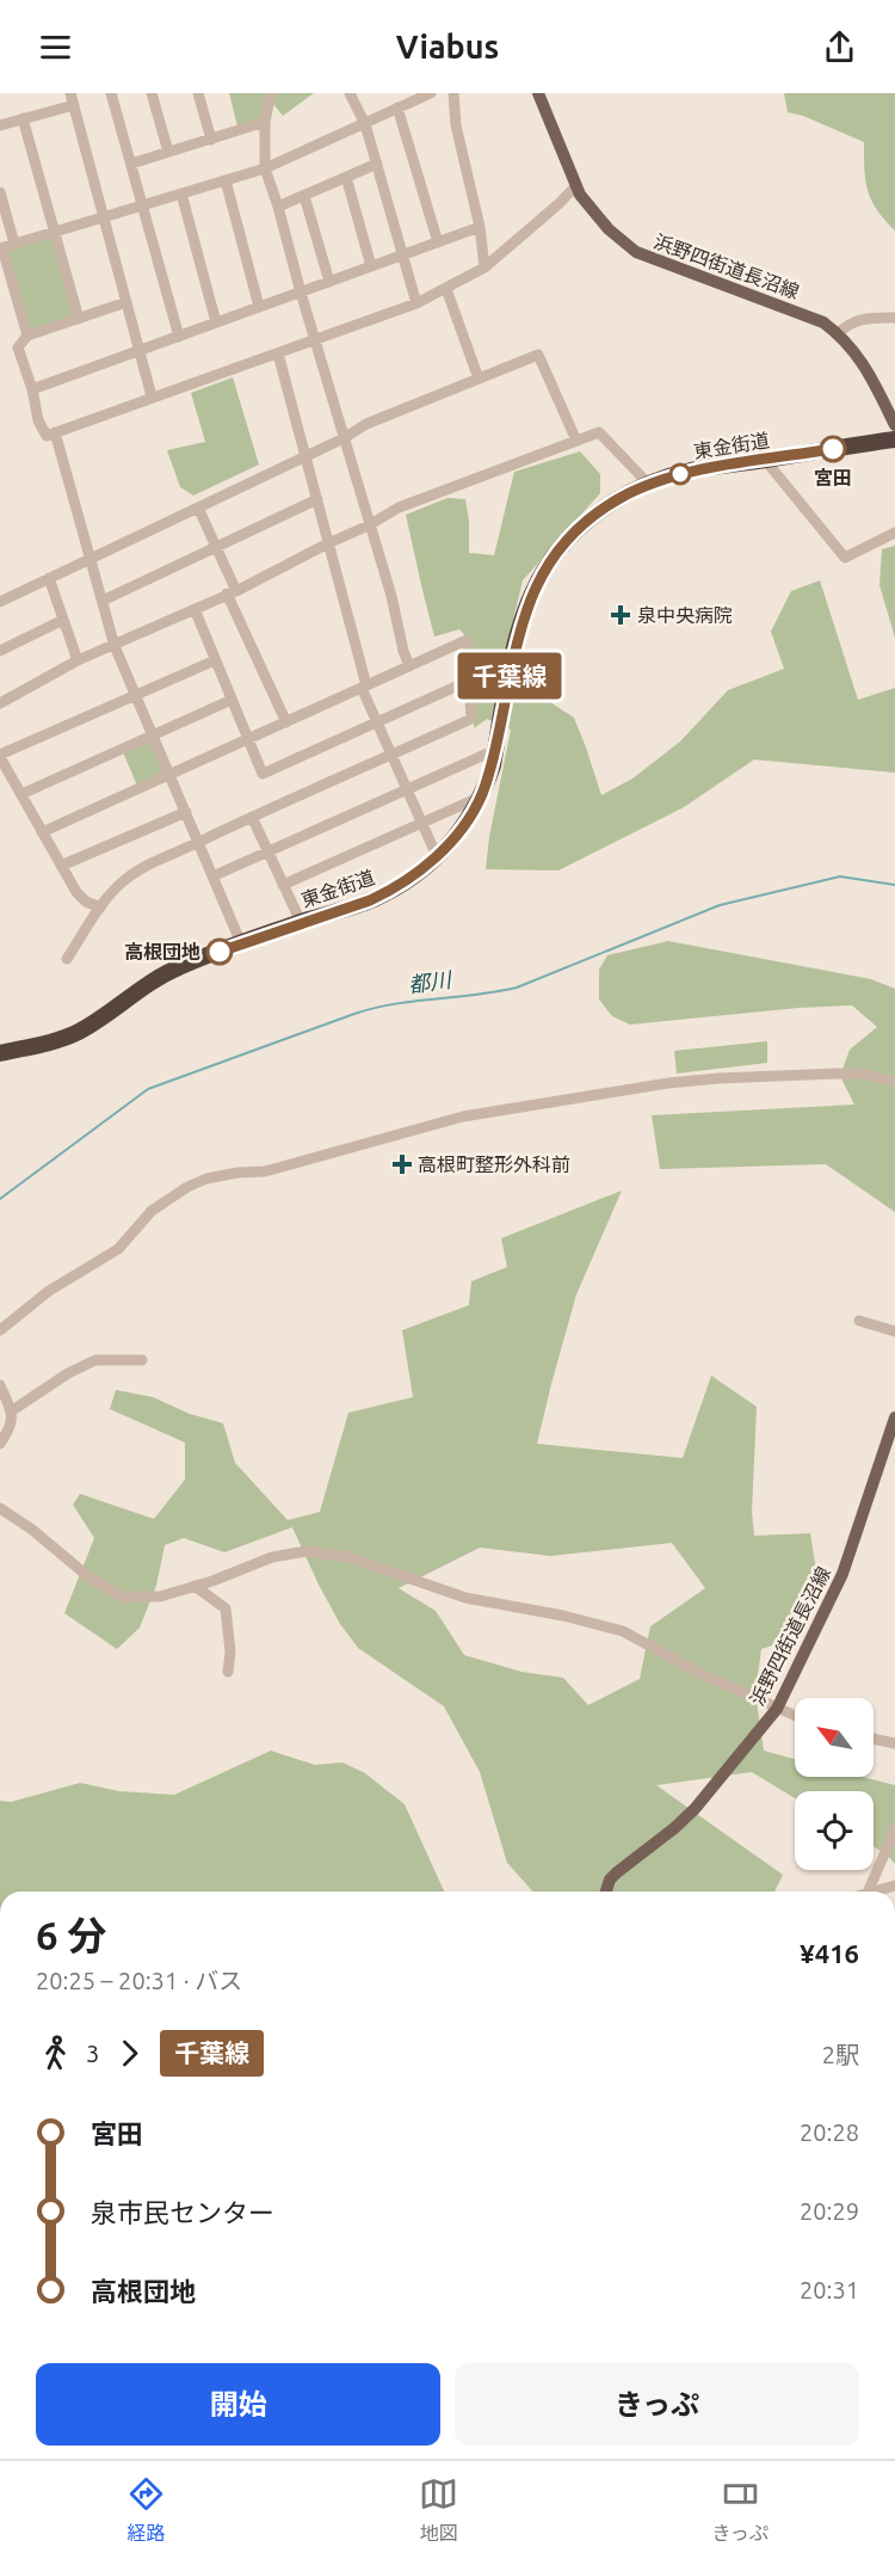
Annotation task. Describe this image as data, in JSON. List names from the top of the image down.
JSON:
{
  "streets": {
    "highway": ["東金街道"],
    "main road": ["浜野四街道長沼線"]
  },
  "water": ["都川"],
  "places": {
    "other": ["宮田", "高根団地"],
    "health": ["泉中央病院", "高根町整形外科前"]
  },
  "lines": ["bus line 千葉線"],
  "north": "top left",
  "page": {
    "header": "Viabus",
    "on_map": "千葉線",
    "heading": ["6 分", "20:25 – 20:31 · バス", "¥416"],
    "legs": ["3", "千葉線", "2駅"],
    "list": [
      {
        "name": "宮田",
        "value": "20:28"
      },
      {
        "name": "泉市民センター",
        "value": "20:29"
      },
      {
        "name": "高根団地",
        "value": "20:31"
      }
    ],
    "buttons": ["開始", "きっぷ"],
    "tabs": ["経路", "地図", "きっぷ"]
  }
}
